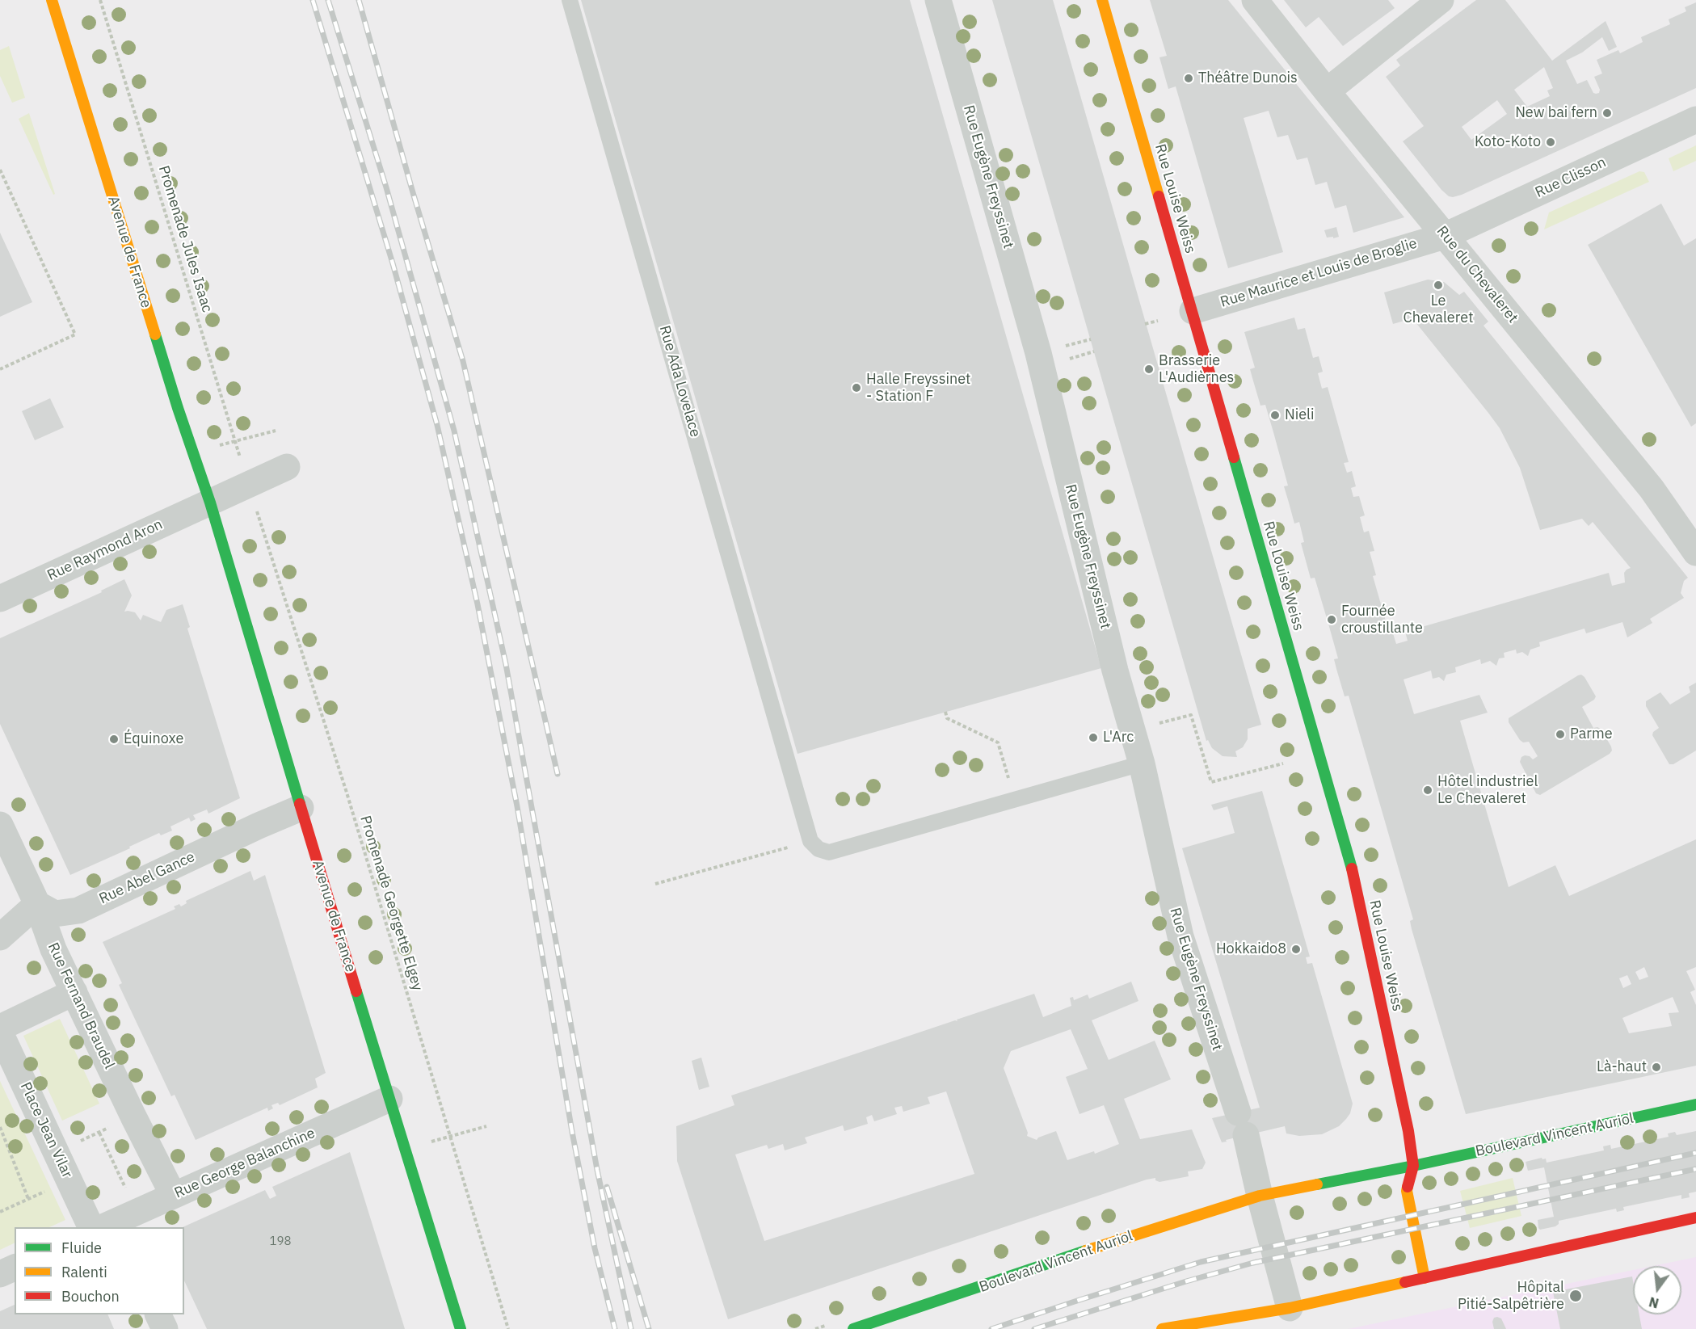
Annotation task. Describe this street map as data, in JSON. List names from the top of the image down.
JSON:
{
  "streets": {
    "street": [
      "Rue Eugène Freyssinet",
      "Rue Clisson",
      "Rue Louise Weiss",
      "Avenue de France",
      "Rue Maurice et Louis de Broglie",
      "Rue du Chevaleret",
      "Rue Raymond Aron",
      "Rue Abel Gance",
      "Rue Fernand Braudel",
      "Place Jean Vilar",
      "Boulevard Vincent Auriol",
      "Rue George Balanchine"
    ],
    "lane": ["Rue Ada Lovelace"],
    "path": ["Promenade Jules Isaac", "Promenade Georgette Elgey"]
  },
  "crossings": [
    ["Rue Eugène Freyssinet", "Rue Ada Lovelace"],
    ["Rue Eugène Freyssinet", "Boulevard Vincent Auriol"],
    ["Rue Clisson", "Rue Maurice et Louis de Broglie"],
    ["Rue Clisson", "Rue du Chevaleret"],
    ["Rue Louise Weiss", "Rue Maurice et Louis de Broglie"],
    ["Rue Louise Weiss", "Boulevard Vincent Auriol"],
    ["Promenade Jules Isaac", "Promenade Georgette Elgey"],
    ["Avenue de France", "Rue Raymond Aron"],
    ["Avenue de France", "Rue Abel Gance"],
    ["Avenue de France", "Rue George Balanchine"],
    ["Rue Maurice et Louis de Broglie", "Rue du Chevaleret"],
    ["Rue Abel Gance", "Rue Fernand Braudel"],
    ["Place Jean Vilar", "Rue George Balanchine"]
  ],
  "places": [
    "Théâtre Dunois",
    "New bai fern",
    "Koto-Koto",
    "Le Chevaleret",
    "Brasserie L'Audièrnes",
    "Halle Freyssinet - Station F",
    "Nieli",
    "Fournée croustillante",
    "Parme",
    "L'Arc",
    "Équinoxe",
    "Hôtel industriel Le Chevaleret",
    "Hokkaido8",
    "Là-haut",
    "Hôpital Pitié-Salpêtrière"
  ],
  "house_numbers": ["198"],
  "legend": ["Fluide", "Ralenti", "Bouchon"],
  "north": "bottom"
}
